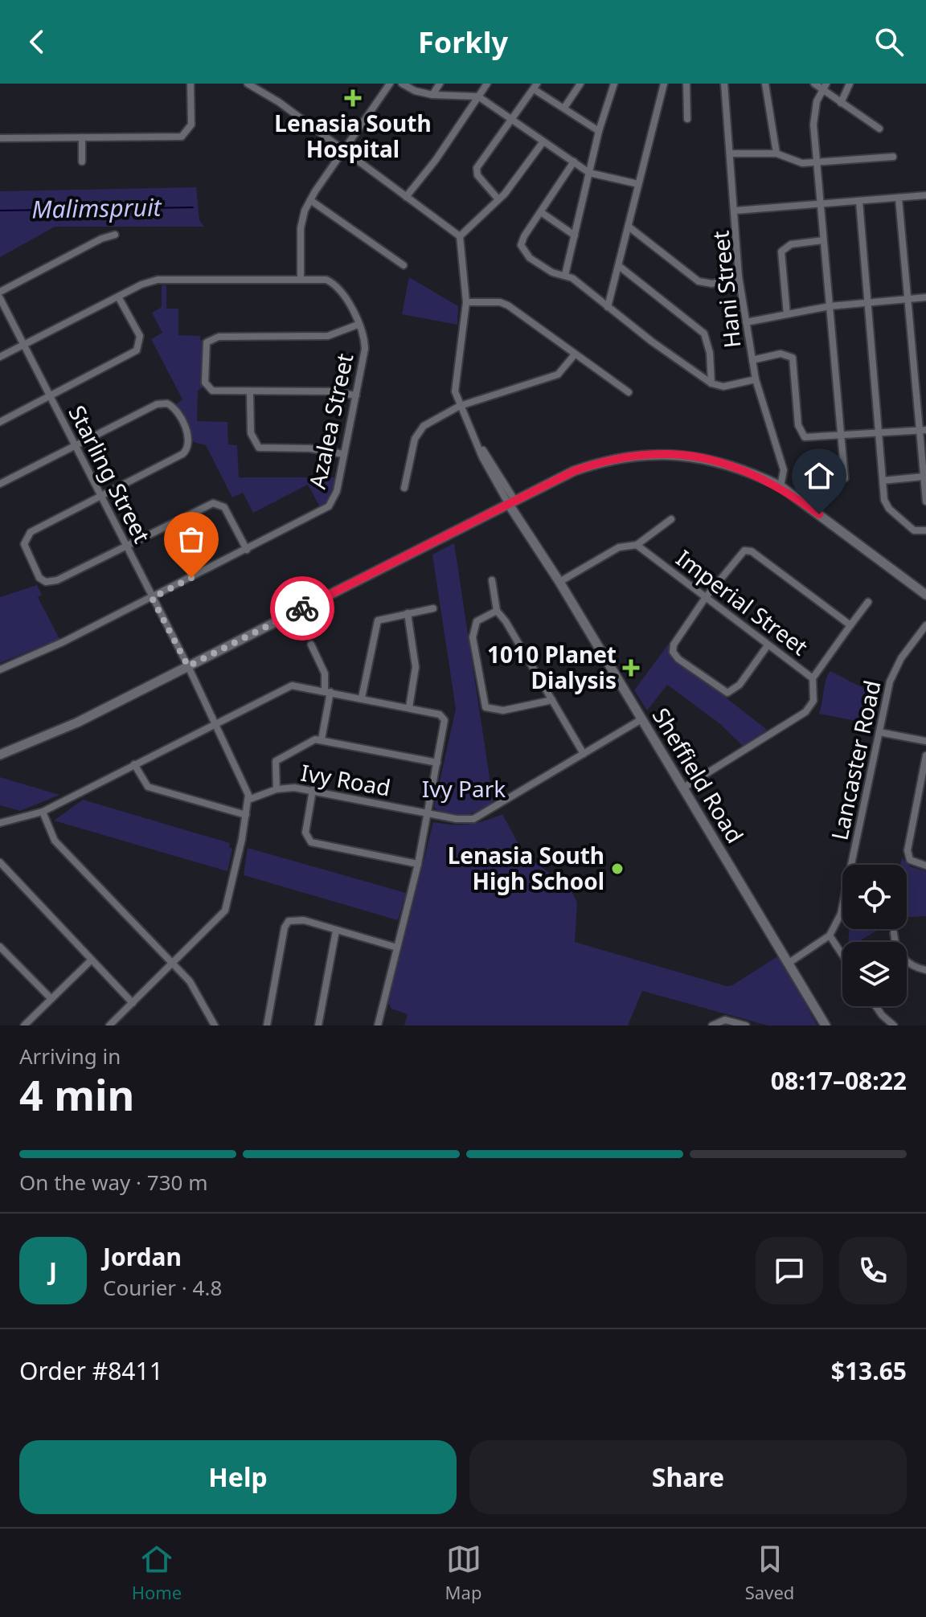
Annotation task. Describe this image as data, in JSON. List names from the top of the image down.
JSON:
{
  "streets": {
    "street": [
      "Hani Street",
      "Azalea Street",
      "Starling Street",
      "Imperial Street",
      "Lancaster Road",
      "Sheffield Road",
      "Ivy Road"
    ]
  },
  "crossings": [
    ["Azalea Street", "Starling Street"],
    ["Starling Street", "Ivy Road"],
    ["Imperial Street", "Sheffield Road"],
    ["Sheffield Road", "Ivy Road"]
  ],
  "water": ["Malimspruit"],
  "parks": ["Ivy Park"],
  "places": {
    "health": ["Lenasia South Hospital", "1010 Planet Dialysis"],
    "other": ["Lenasia South High School"]
  },
  "page": {
    "header": "Forkly",
    "heading": ["4 min", "Arriving in", "08:17–08:22"],
    "panel": [
      "Jordan",
      "Courier · 4.8",
      "Order #8411",
      "$13.65"
    ],
    "bar": "On the way · 730 m",
    "round": "J",
    "buttons": ["Help", "Share"],
    "tabs": ["Home", "Map", "Saved"]
  }
}
